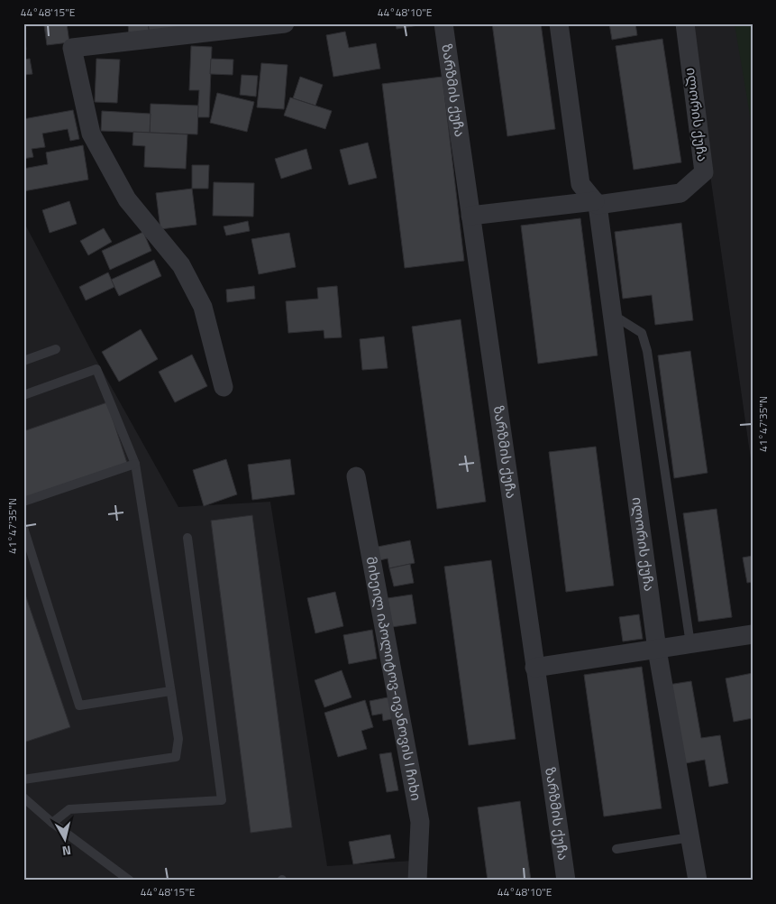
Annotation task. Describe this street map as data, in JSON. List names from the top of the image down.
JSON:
{
  "streets": {
    "street": ["ზარზმის ქუჩა", "ილორის ქუჩა", "მიხეილ იპოლიტოვ-ივანოვის I ჩიხი"]
  },
  "north": "bottom",
  "coordinates": ["44°48'15\"E", "44°48'10\"E", "41°47'35\"N"]
}
